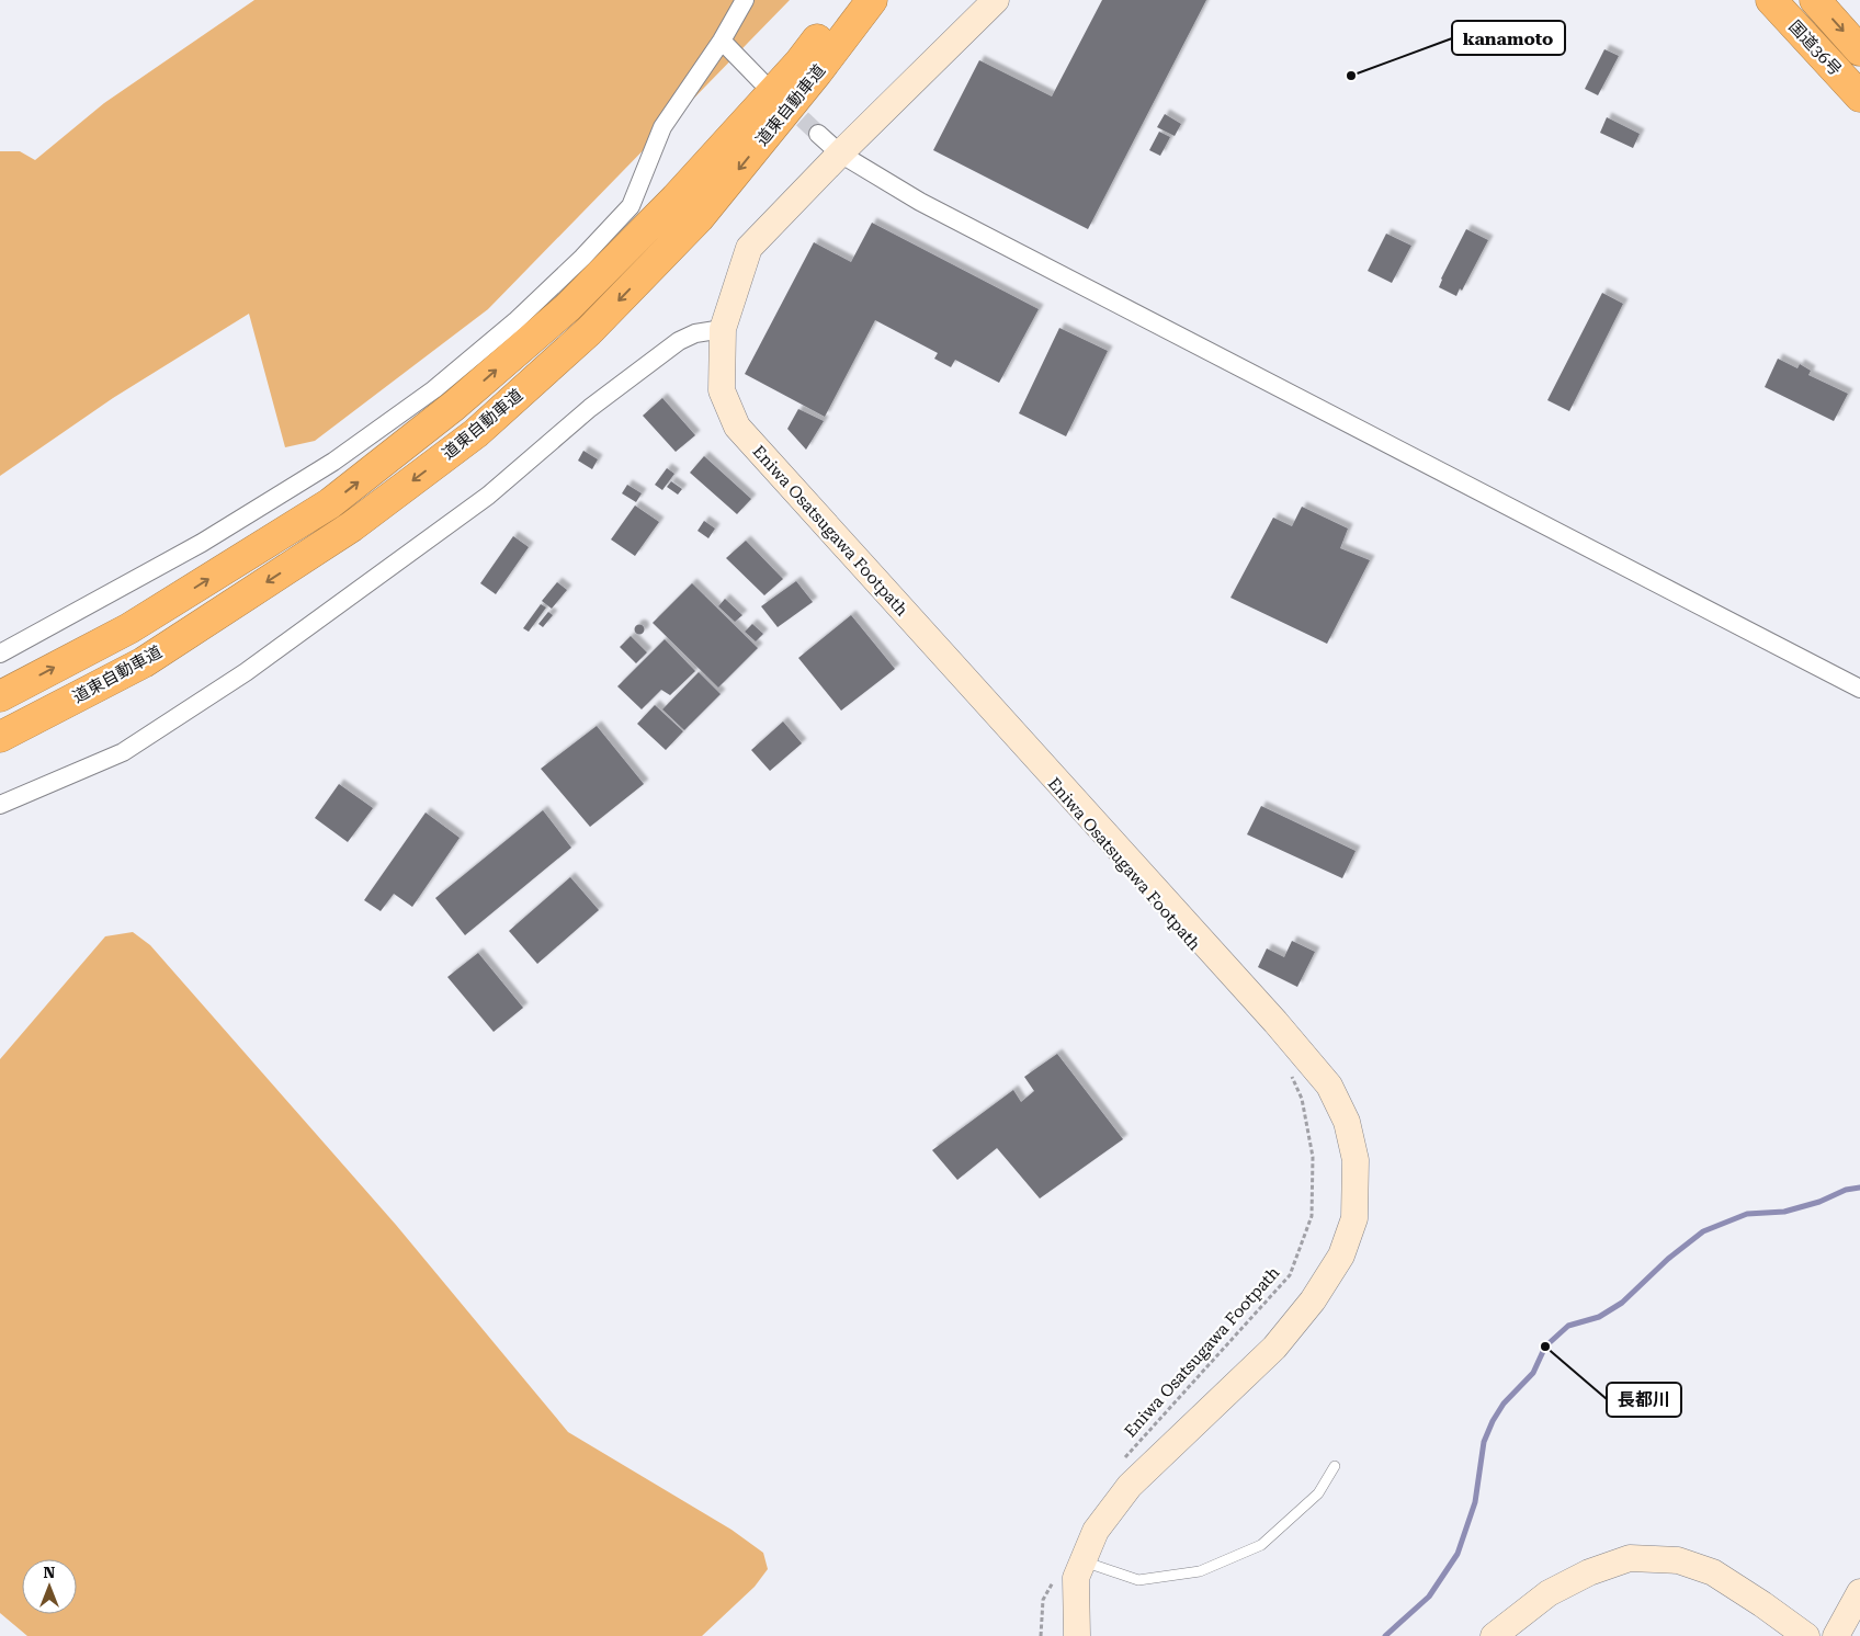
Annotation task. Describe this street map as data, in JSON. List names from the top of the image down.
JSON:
{
  "streets": {
    "highway": ["国道36号", "道東自動車道"],
    "path": ["Eniwa Osatsugawa Footpath"]
  },
  "places": ["kanamoto", "長都川"],
  "north": "top"
}
